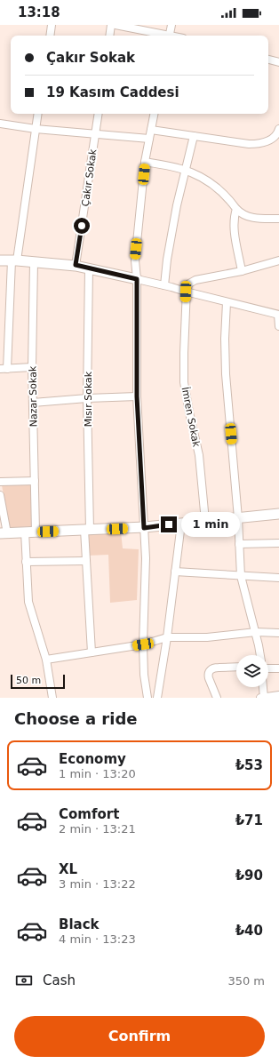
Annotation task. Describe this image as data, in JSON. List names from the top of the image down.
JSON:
{
  "streets": {
    "street": [
      "Çakır Sokak",
      "Nazar Sokak",
      "Mısır Sokak",
      "İmren Sokak"
    ]
  },
  "scale_bar": "50 m",
  "page": {
    "status": "13:18",
    "banner": ["Çakır Sokak", "19 Kasım Caddesi"],
    "bubble": "1 min",
    "scale": "50 m",
    "heading": "Choose a ride",
    "list": [
      {
        "name": "Economy",
        "note": "1 min · 13:20",
        "value": "₺53"
      },
      {
        "name": "Comfort",
        "note": "2 min · 13:21",
        "value": "₺71"
      },
      {
        "name": "XL",
        "note": "3 min · 13:22",
        "value": "₺90"
      },
      {
        "name": "Black",
        "note": "4 min · 13:23",
        "value": "₺40"
      }
    ],
    "pay": ["Cash", "350 m"],
    "buttons": "Confirm"
  }
}
